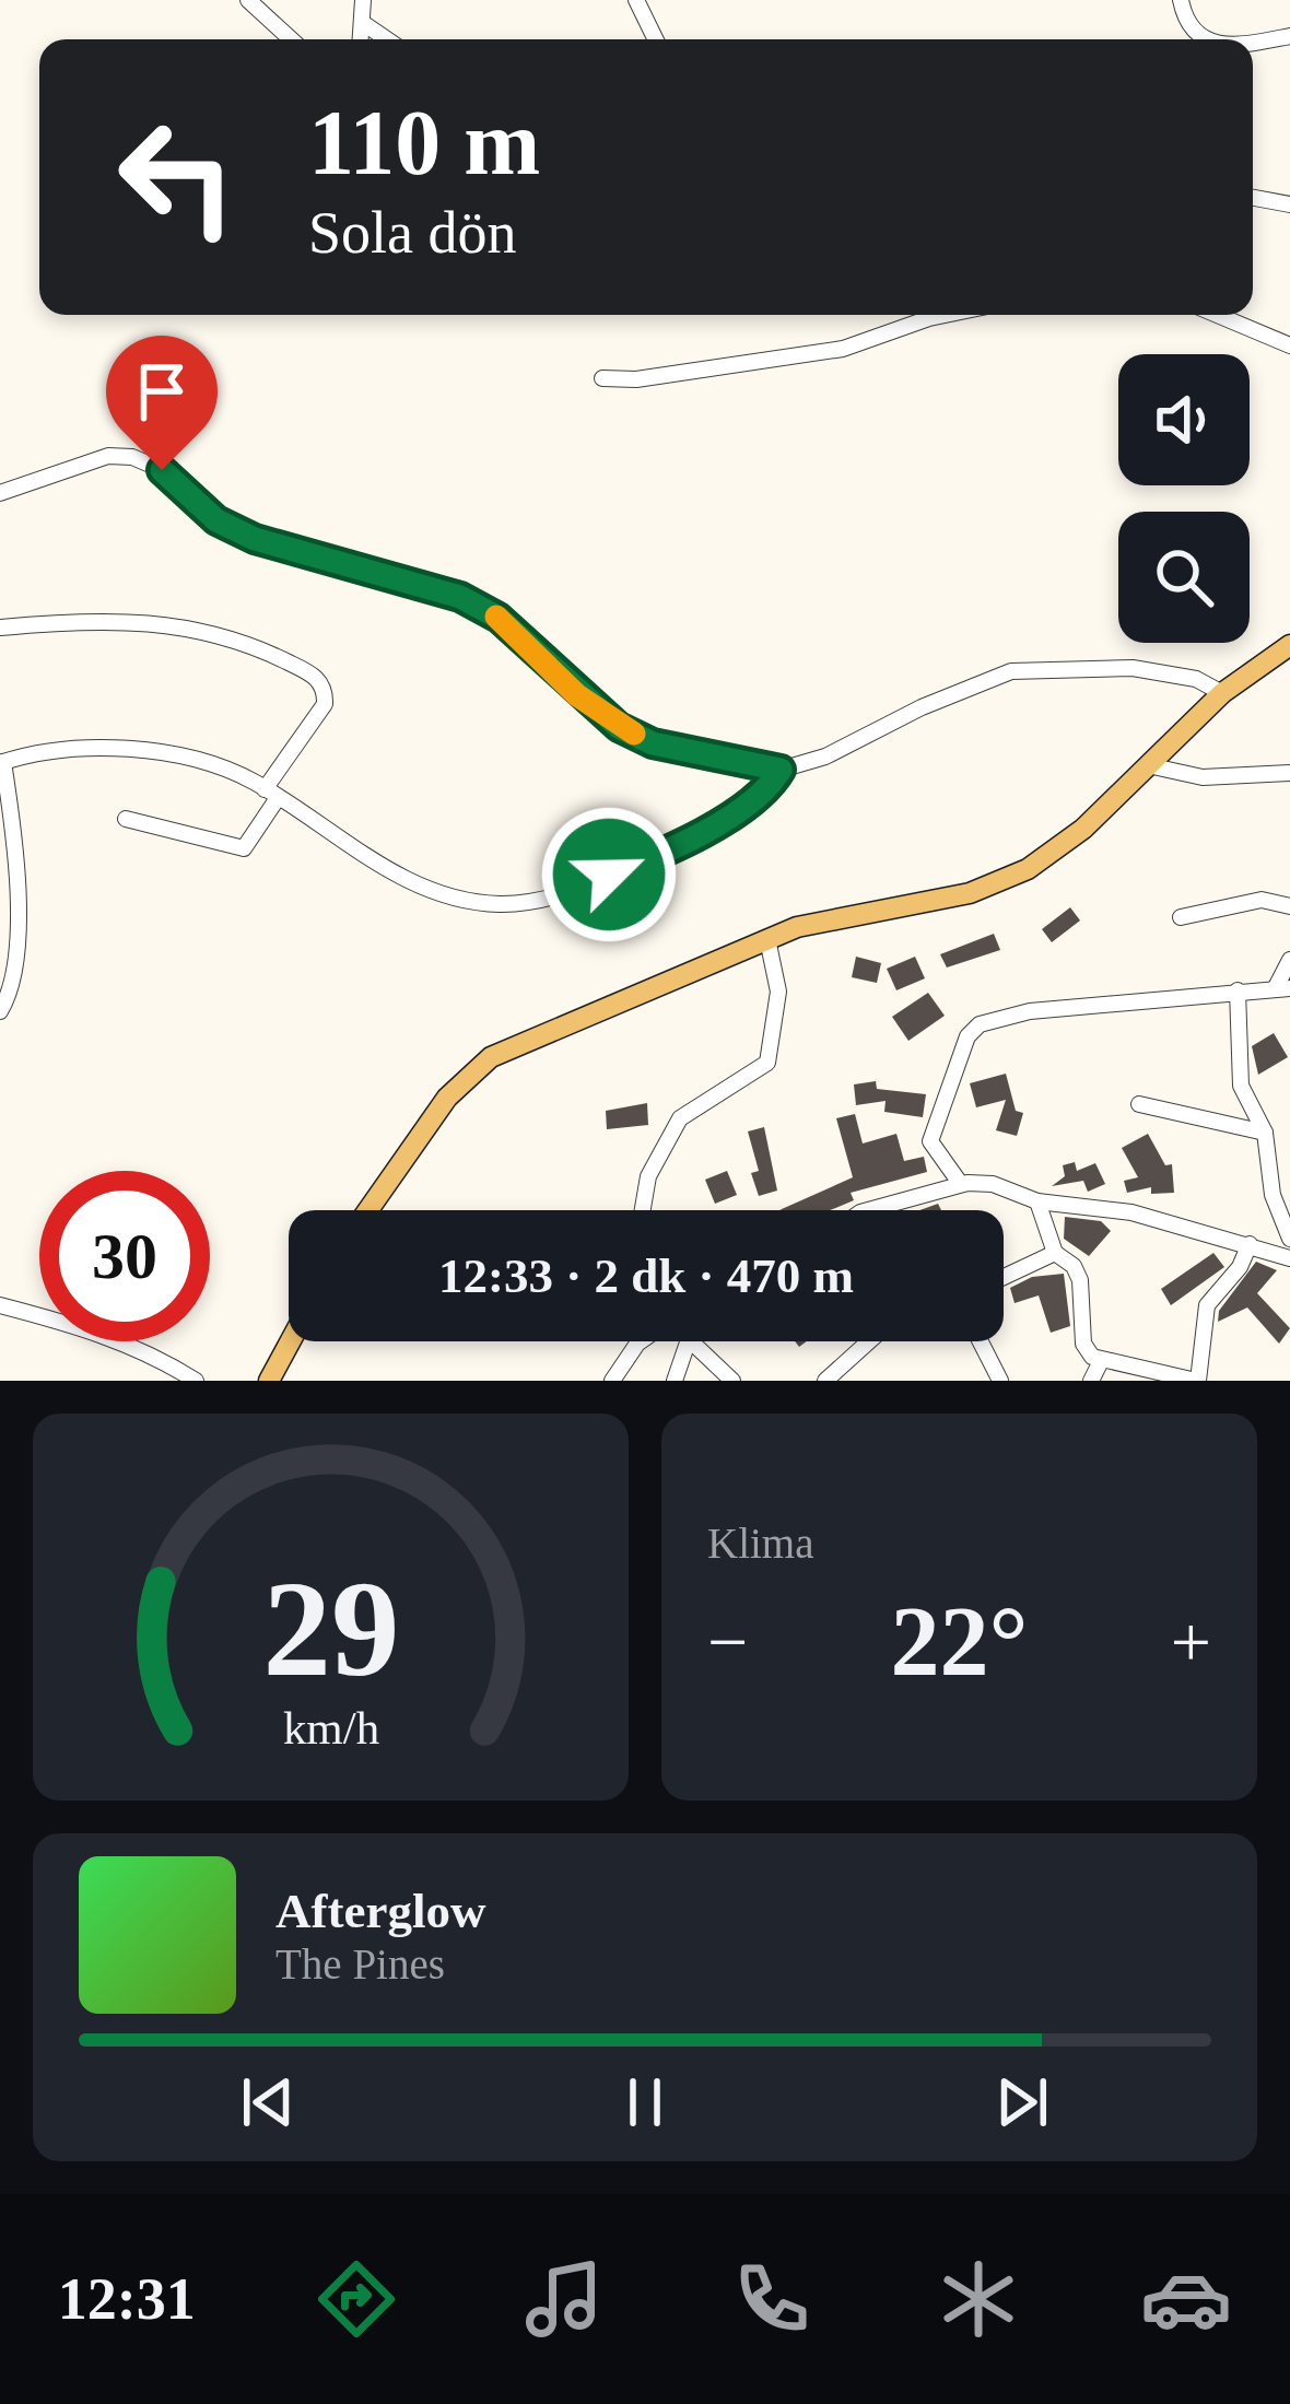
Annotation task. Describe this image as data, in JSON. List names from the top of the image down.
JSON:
{
  "page": {
    "turn": ["110 m", "Sola dön"],
    "limit": "30",
    "trip": "12:33 · 2 dk · 470 m",
    "tile": "Klima",
    "heat": ["−", "22°", "+"],
    "song": ["Afterglow", "The Pines"],
    "tabs": "12:31",
    "gauge": ["29", "km/h"]
  }
}
